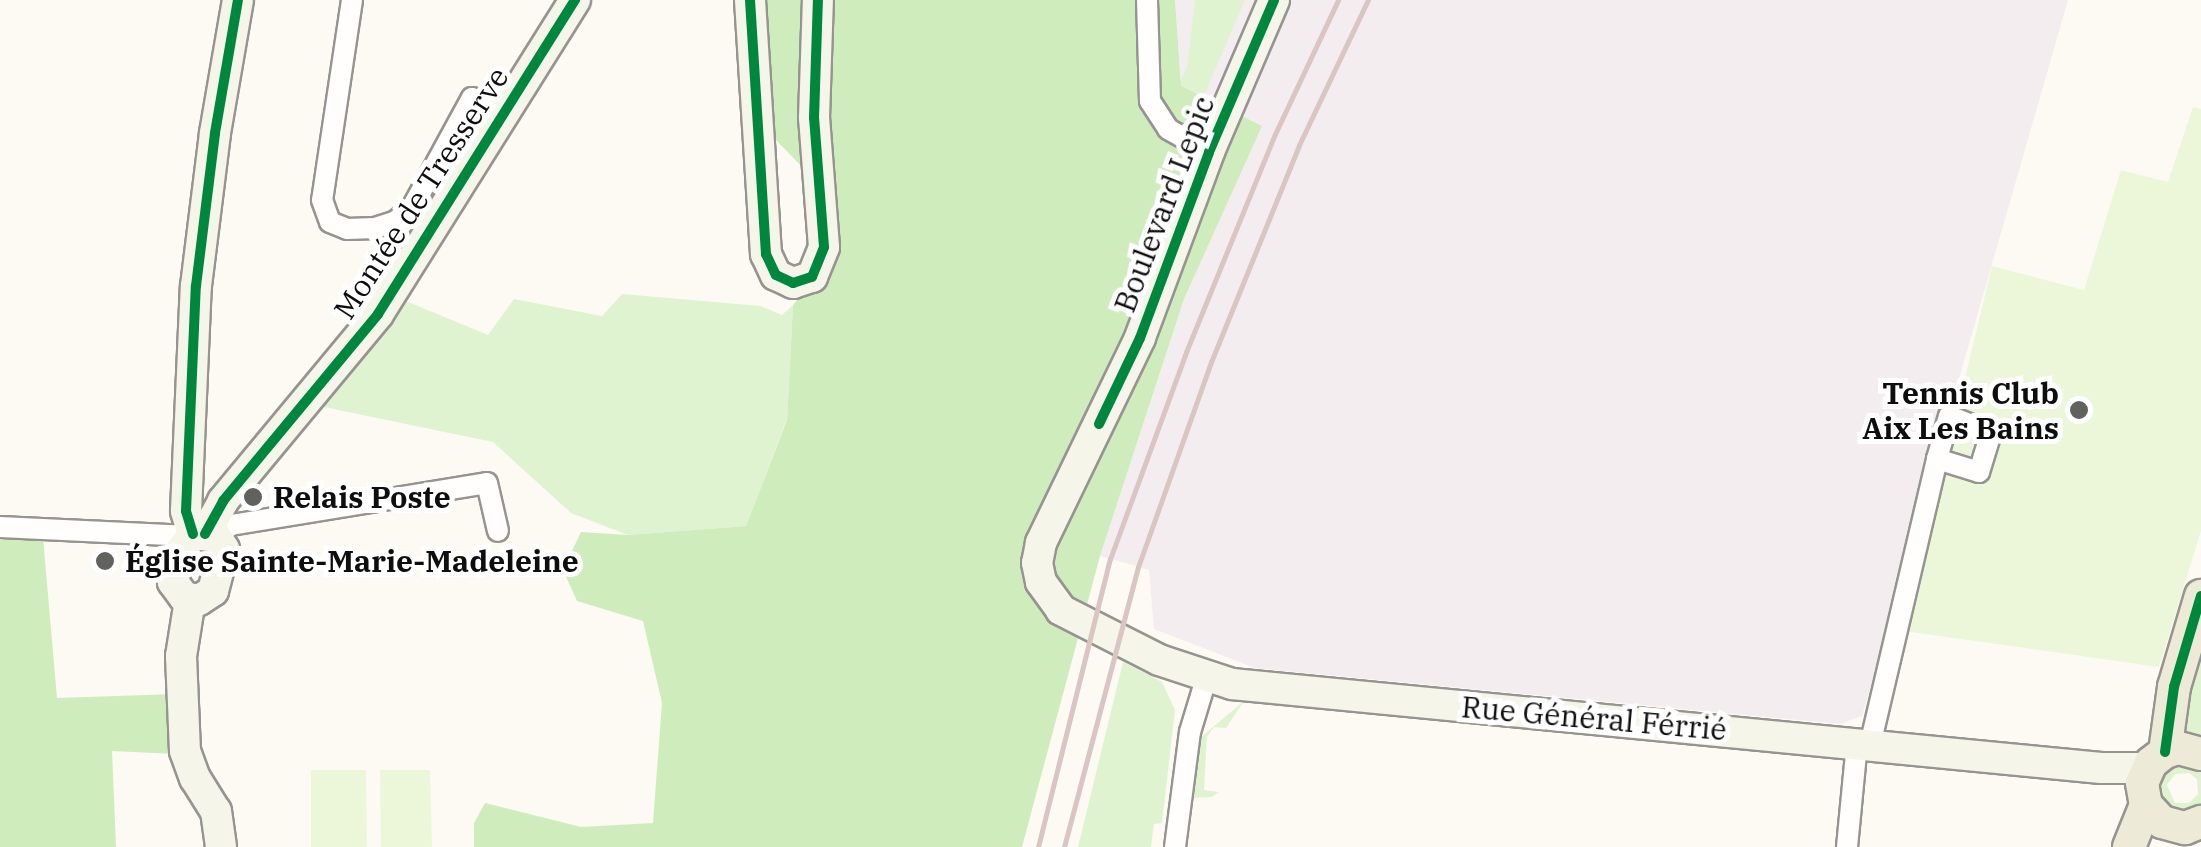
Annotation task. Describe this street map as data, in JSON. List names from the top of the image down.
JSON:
{
  "streets": {
    "street": ["Montée de Tresserve", "Boulevard Lepic", "Rue Général Férrié"]
  },
  "crossings": [
    ["Boulevard Lepic", "Rue Général Férrié"]
  ],
  "places": ["Tennis Club Aix Les Bains", "Relais Poste", "Église Sainte-Marie-Madeleine"]
}
